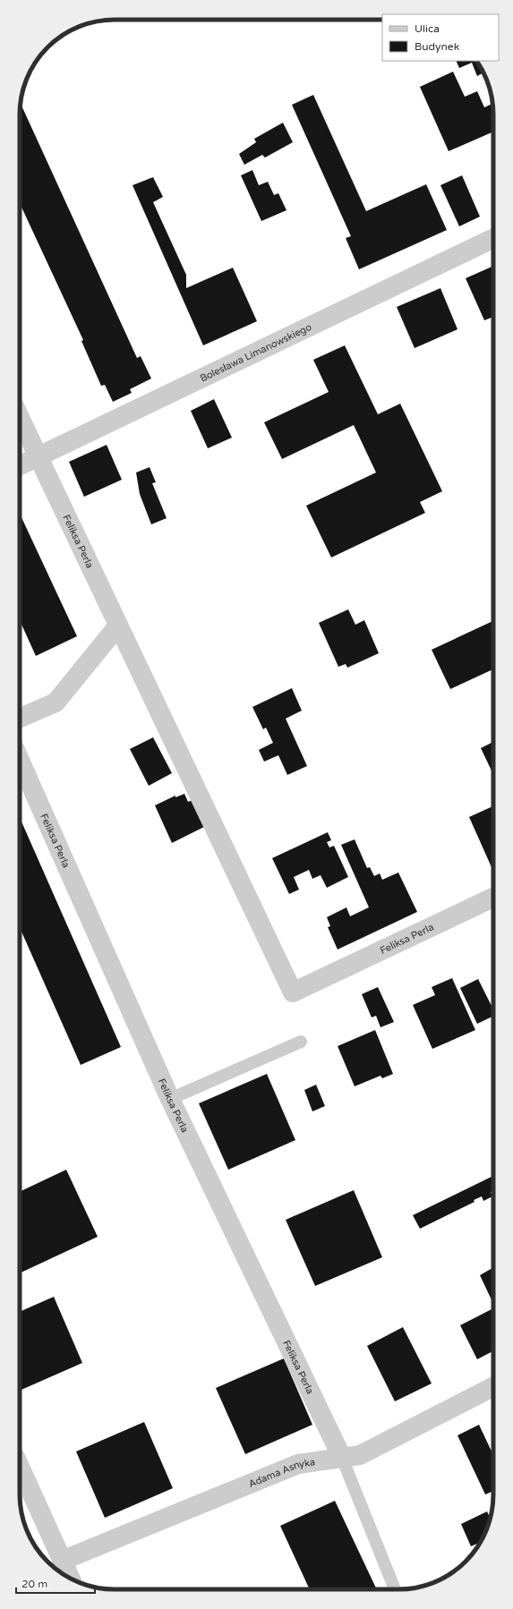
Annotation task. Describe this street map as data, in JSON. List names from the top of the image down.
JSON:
{
  "streets": {
    "street": ["Bolesława Limanowskiego", "Feliksa Perla", "Adama Asnyka"]
  },
  "crossings": [
    ["Bolesława Limanowskiego", "Feliksa Perla"],
    ["Feliksa Perla", "Adama Asnyka"]
  ],
  "legend": ["Ulica", "Budynek"],
  "scale_bar": "20 m"
}
